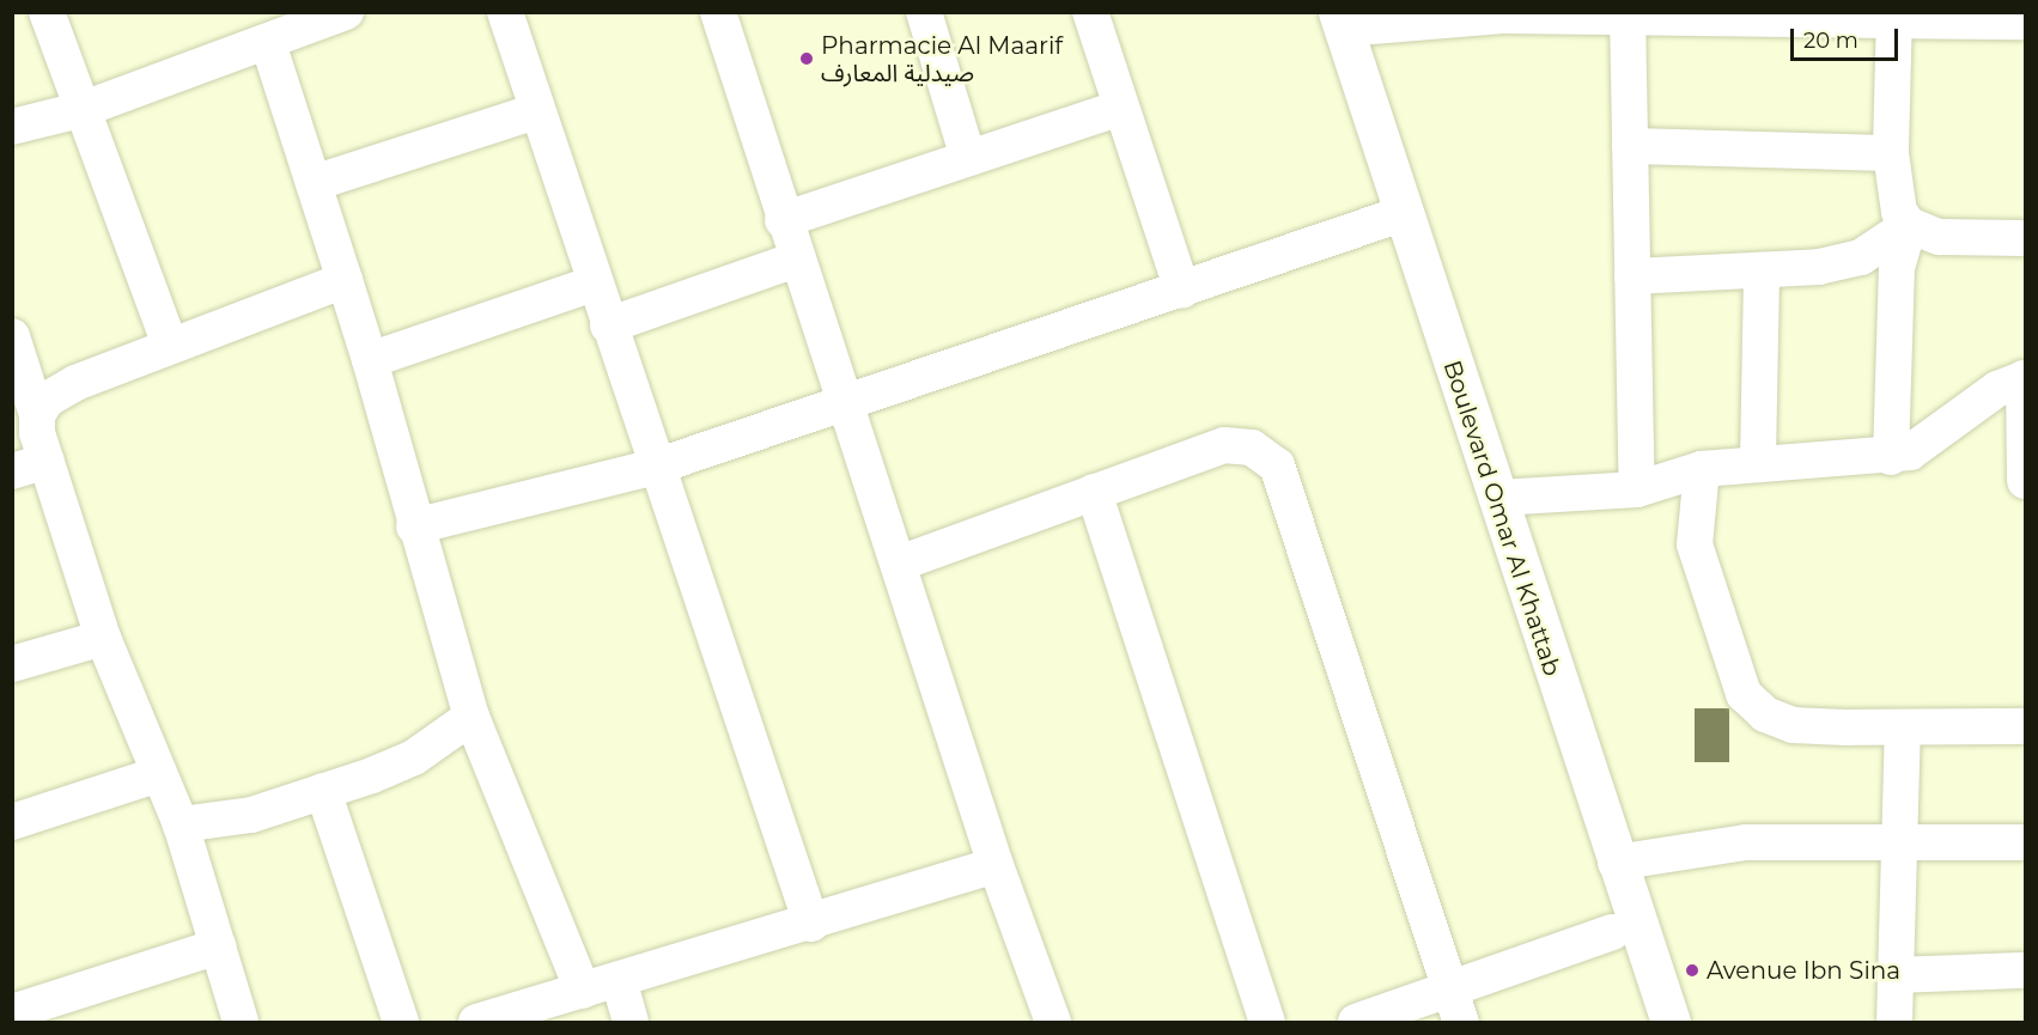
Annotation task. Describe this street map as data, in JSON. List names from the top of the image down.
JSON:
{
  "streets": {
    "street": ["Boulevard Omar Al Khattab"]
  },
  "places": ["Pharmacie Al Maarif صيدلية المعارف", "Avenue Ibn Sina"],
  "scale_bar": "20 m"
}
